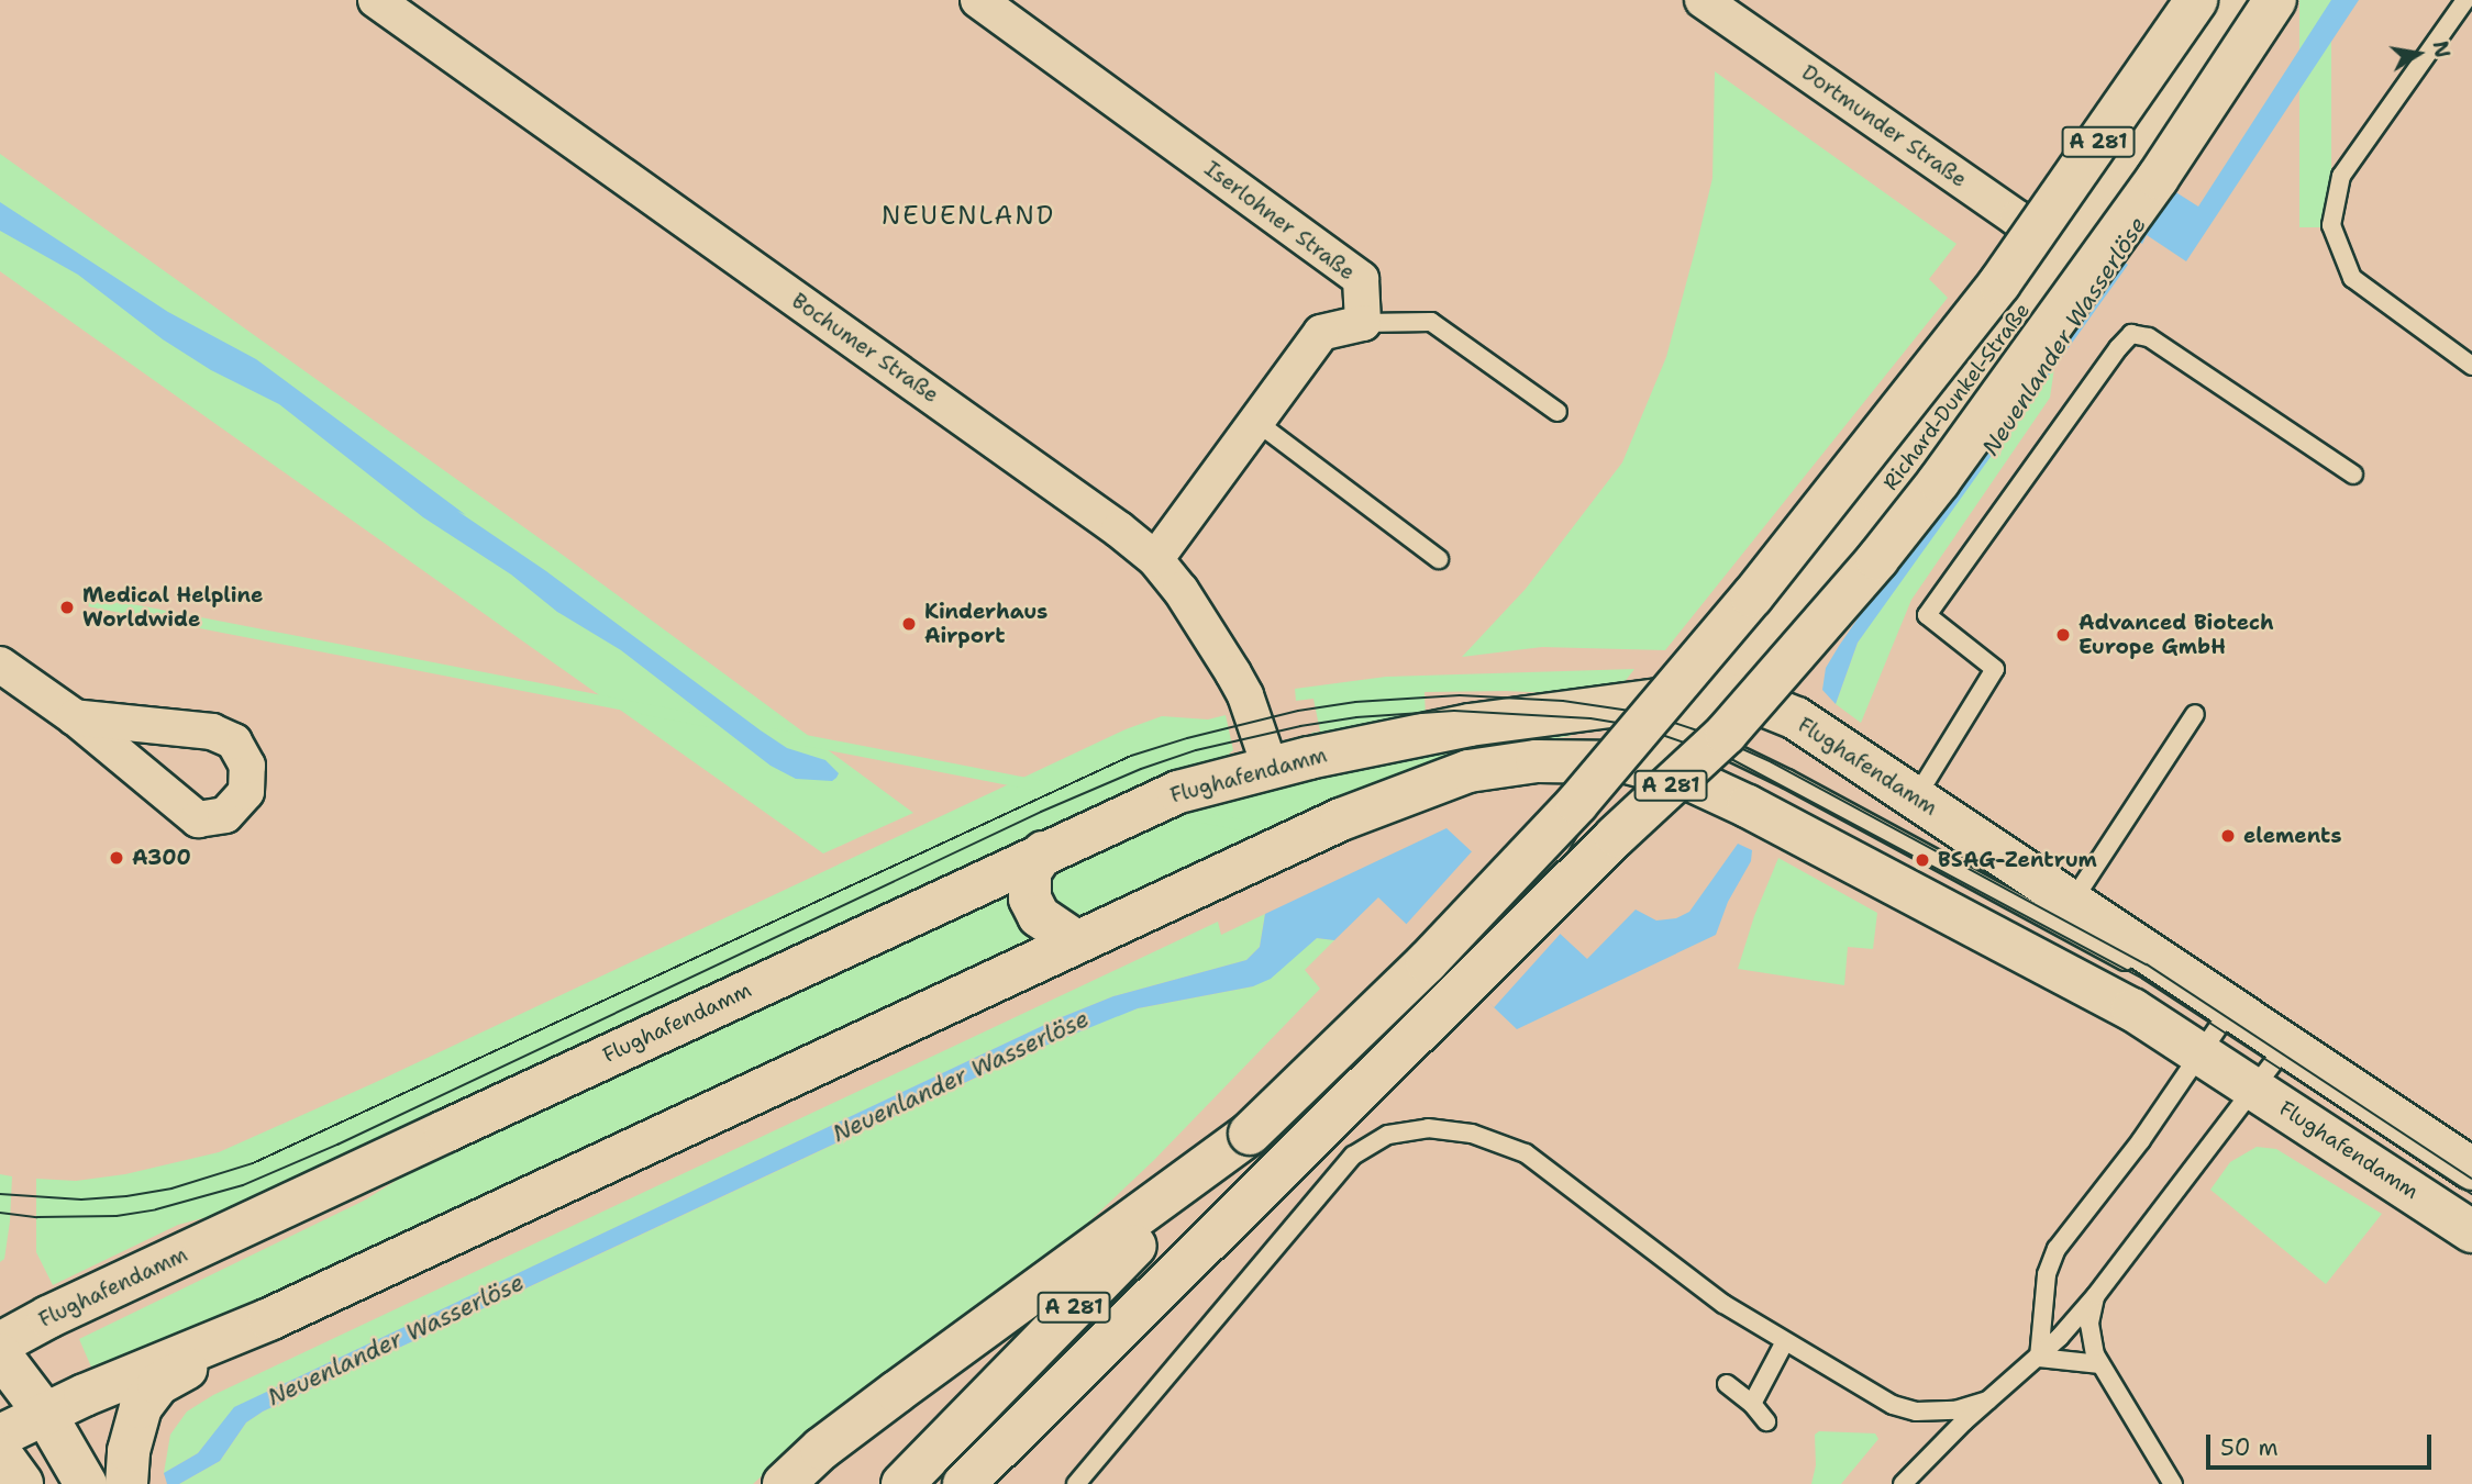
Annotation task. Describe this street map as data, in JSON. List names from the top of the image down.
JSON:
{
  "streets": {
    "main road": ["A 281", "Richard-Dunkel-Straße", "Flughafendamm"],
    "street": ["Dortmunder Straße", "Iserlohner Straße", "Bochumer Straße"]
  },
  "crossings": [
    ["Dortmunder Straße", "Richard-Dunkel-Straße"],
    ["Bochumer Straße", "Flughafendamm"],
    ["Richard-Dunkel-Straße", "Flughafendamm"]
  ],
  "districts": ["NEUENLAND"],
  "water": ["Neuenlander Wasserlöse"],
  "places": [
    "Medical Helpline Worldwide",
    "Kinderhaus Airport",
    "Advanced Biotech Europe GmbH",
    "elements",
    "A300",
    "BSAG-Zentrum"
  ],
  "scale_bar": "50 m",
  "north": "right"
}
